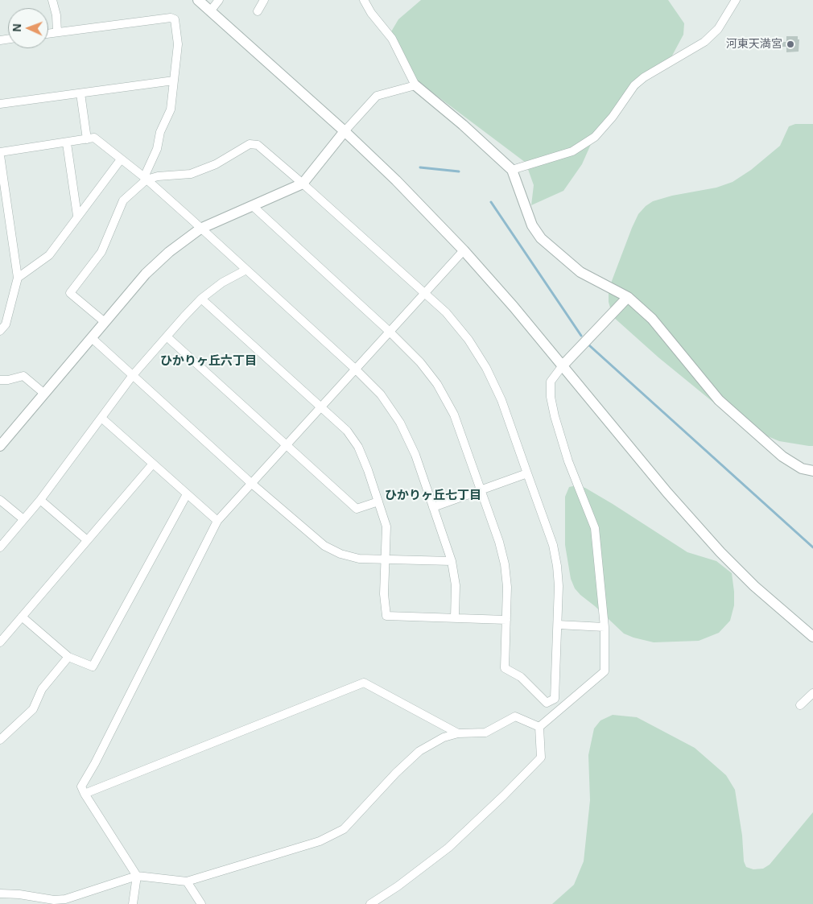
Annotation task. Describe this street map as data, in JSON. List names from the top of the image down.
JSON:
{
  "districts": ["ひかりヶ丘六丁目", "ひかりヶ丘七丁目"],
  "places": ["河東天満宮"],
  "north": "left"
}
